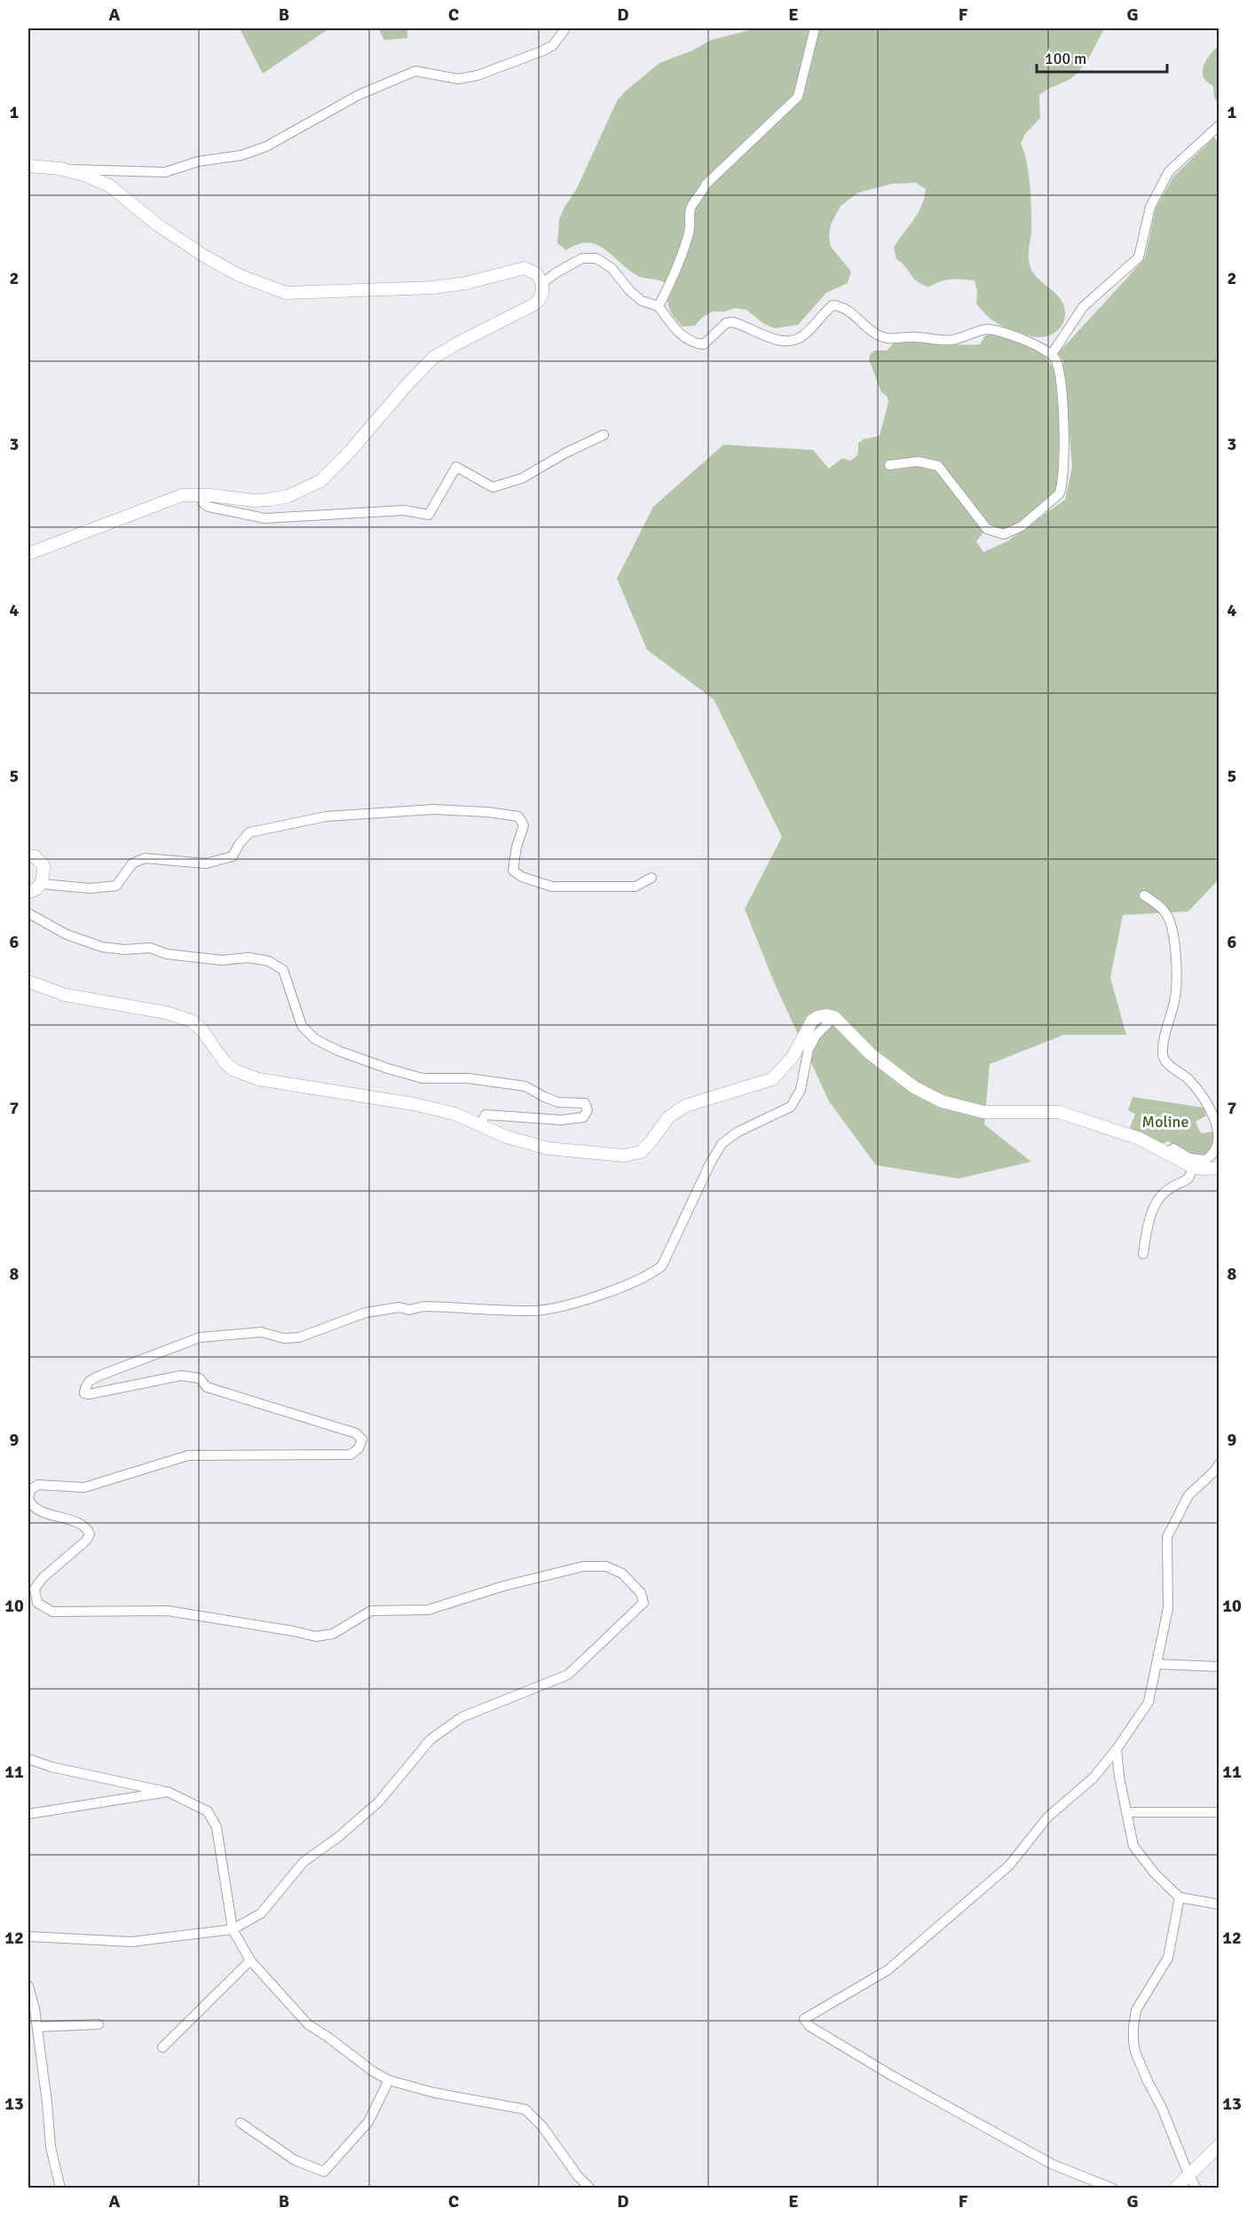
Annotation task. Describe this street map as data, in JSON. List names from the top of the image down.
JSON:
{
  "parks": ["Moline"],
  "scale_bar": "100 m",
  "grid": {
    "columns": [
      "A",
      "B",
      "C",
      "D",
      "E",
      "F",
      "G"
    ],
    "rows": [
      "1",
      "2",
      "3",
      "4",
      "5",
      "6",
      "7",
      "8",
      "9",
      "10",
      "11",
      "12",
      "13"
    ]
  }
}
